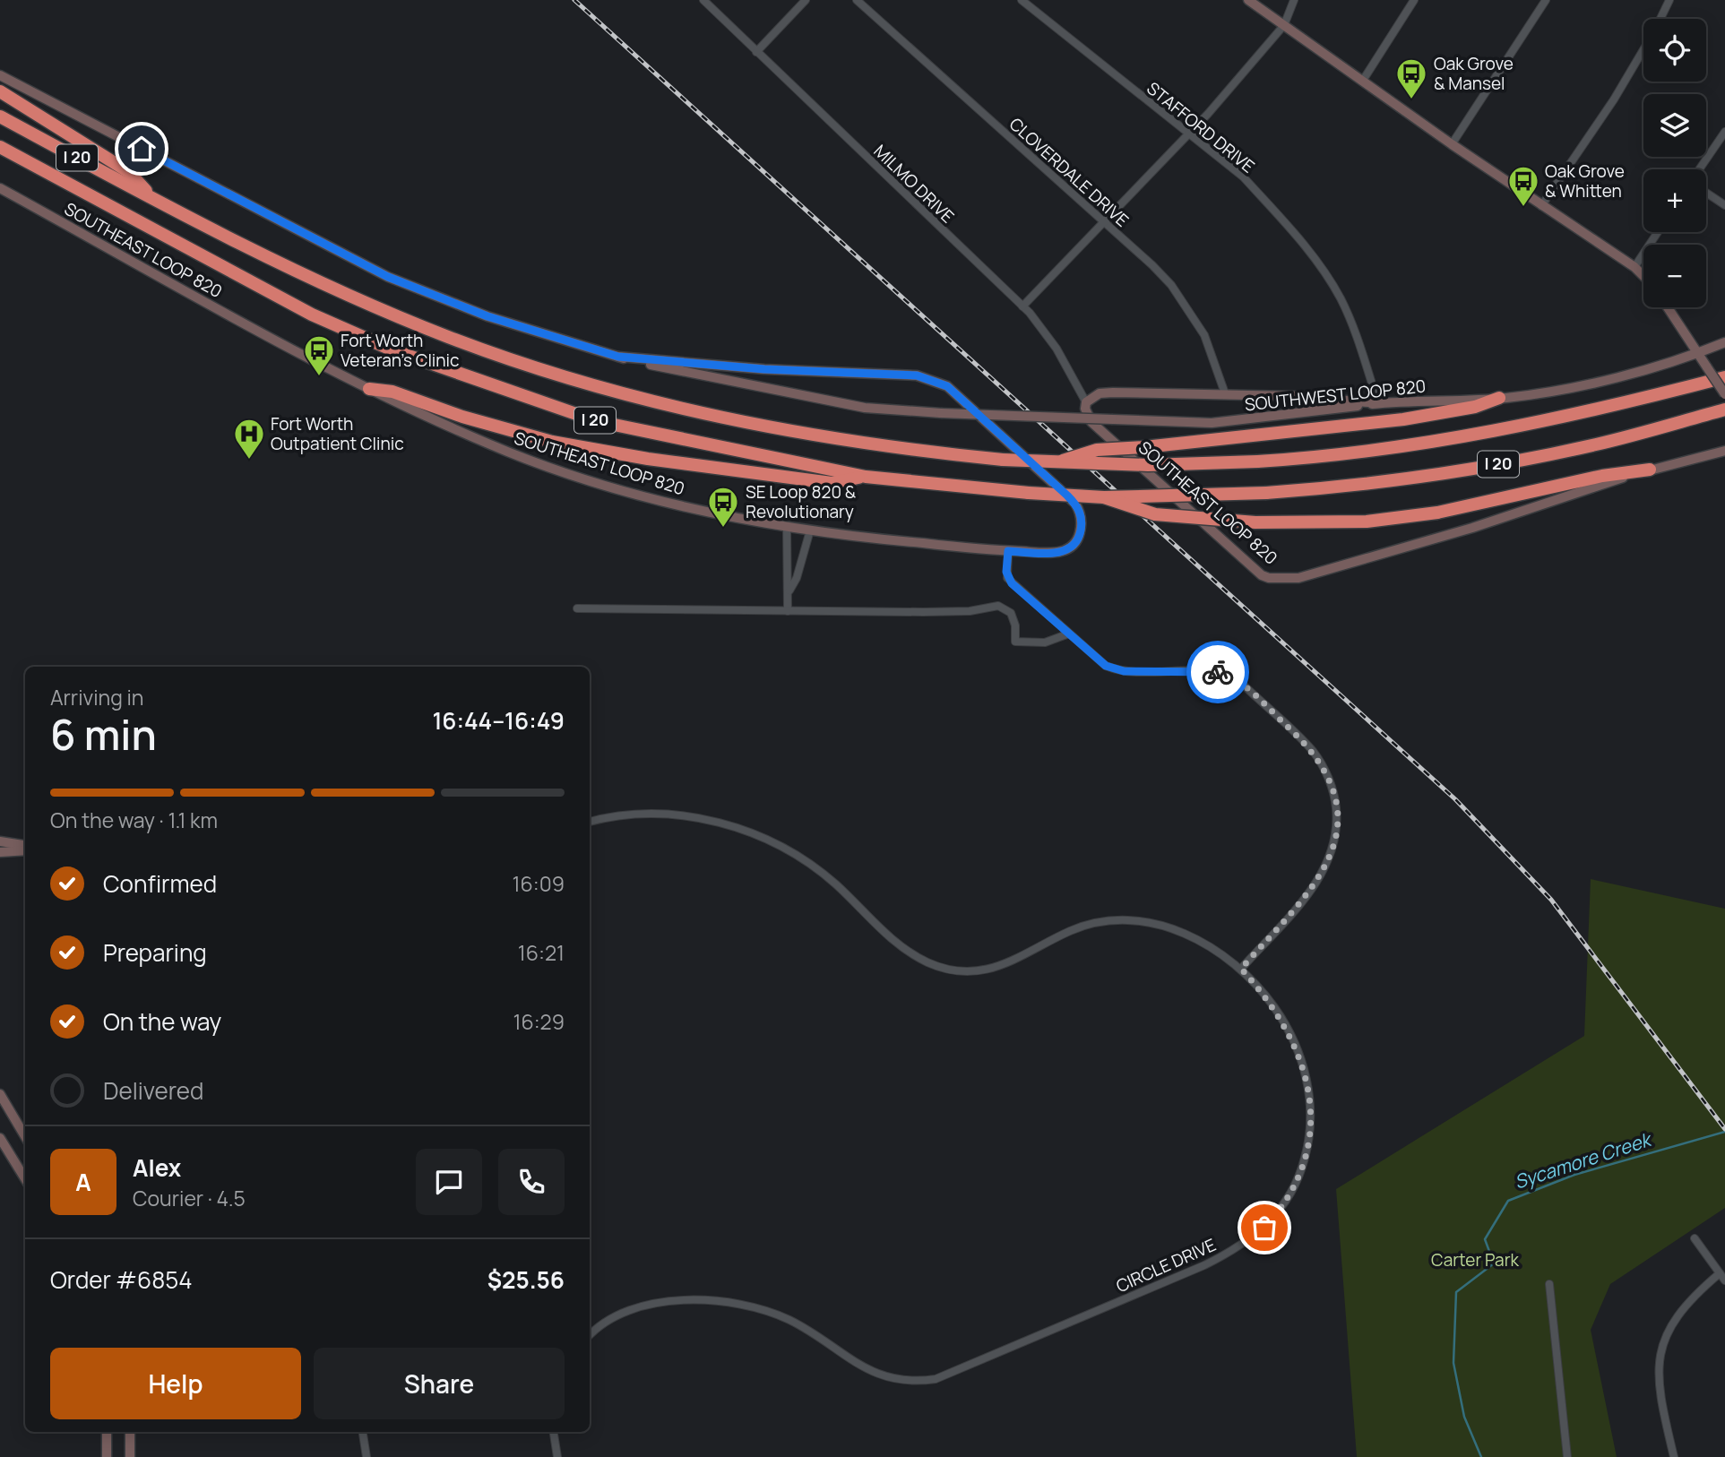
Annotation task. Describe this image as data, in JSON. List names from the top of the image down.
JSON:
{
  "streets": {
    "highway": ["I 20"],
    "main road": ["SOUTHEAST LOOP 820", "SOUTHWEST LOOP 820"],
    "street": [
      "STAFFORD DRIVE",
      "CLOVERDALE DRIVE",
      "MILMO DRIVE",
      "CIRCLE DRIVE"
    ]
  },
  "crossings": [
    ["STAFFORD DRIVE", "SOUTHWEST LOOP 820"],
    ["MILMO DRIVE", "SOUTHEAST LOOP 820"],
    ["SOUTHEAST LOOP 820", "SOUTHWEST LOOP 820"]
  ],
  "water": ["Sycamore Creek"],
  "parks": ["Carter Park"],
  "places": {
    "bus stop": [
      "Oak Grove & Mansel",
      "Oak Grove & Whitten",
      "Fort Worth Veteran's Clinic",
      "SE Loop 820 & Revolutionary"
    ],
    "hospital": ["Fort Worth Outpatient Clinic"]
  },
  "page": {
    "map_buttons": ["+", "−"],
    "heading": ["6 min", "Arriving in", "16:44–16:49"],
    "panel": [
      "Alex",
      "Courier · 4.5",
      "Order #6854",
      "$25.56"
    ],
    "bar": "On the way · 1.1 km",
    "list": [
      ["Confirmed", "16:09"],
      ["Preparing", "16:21"],
      ["On the way", "16:29"],
      "Delivered"
    ],
    "round": "A",
    "buttons": ["Help", "Share"]
  }
}
